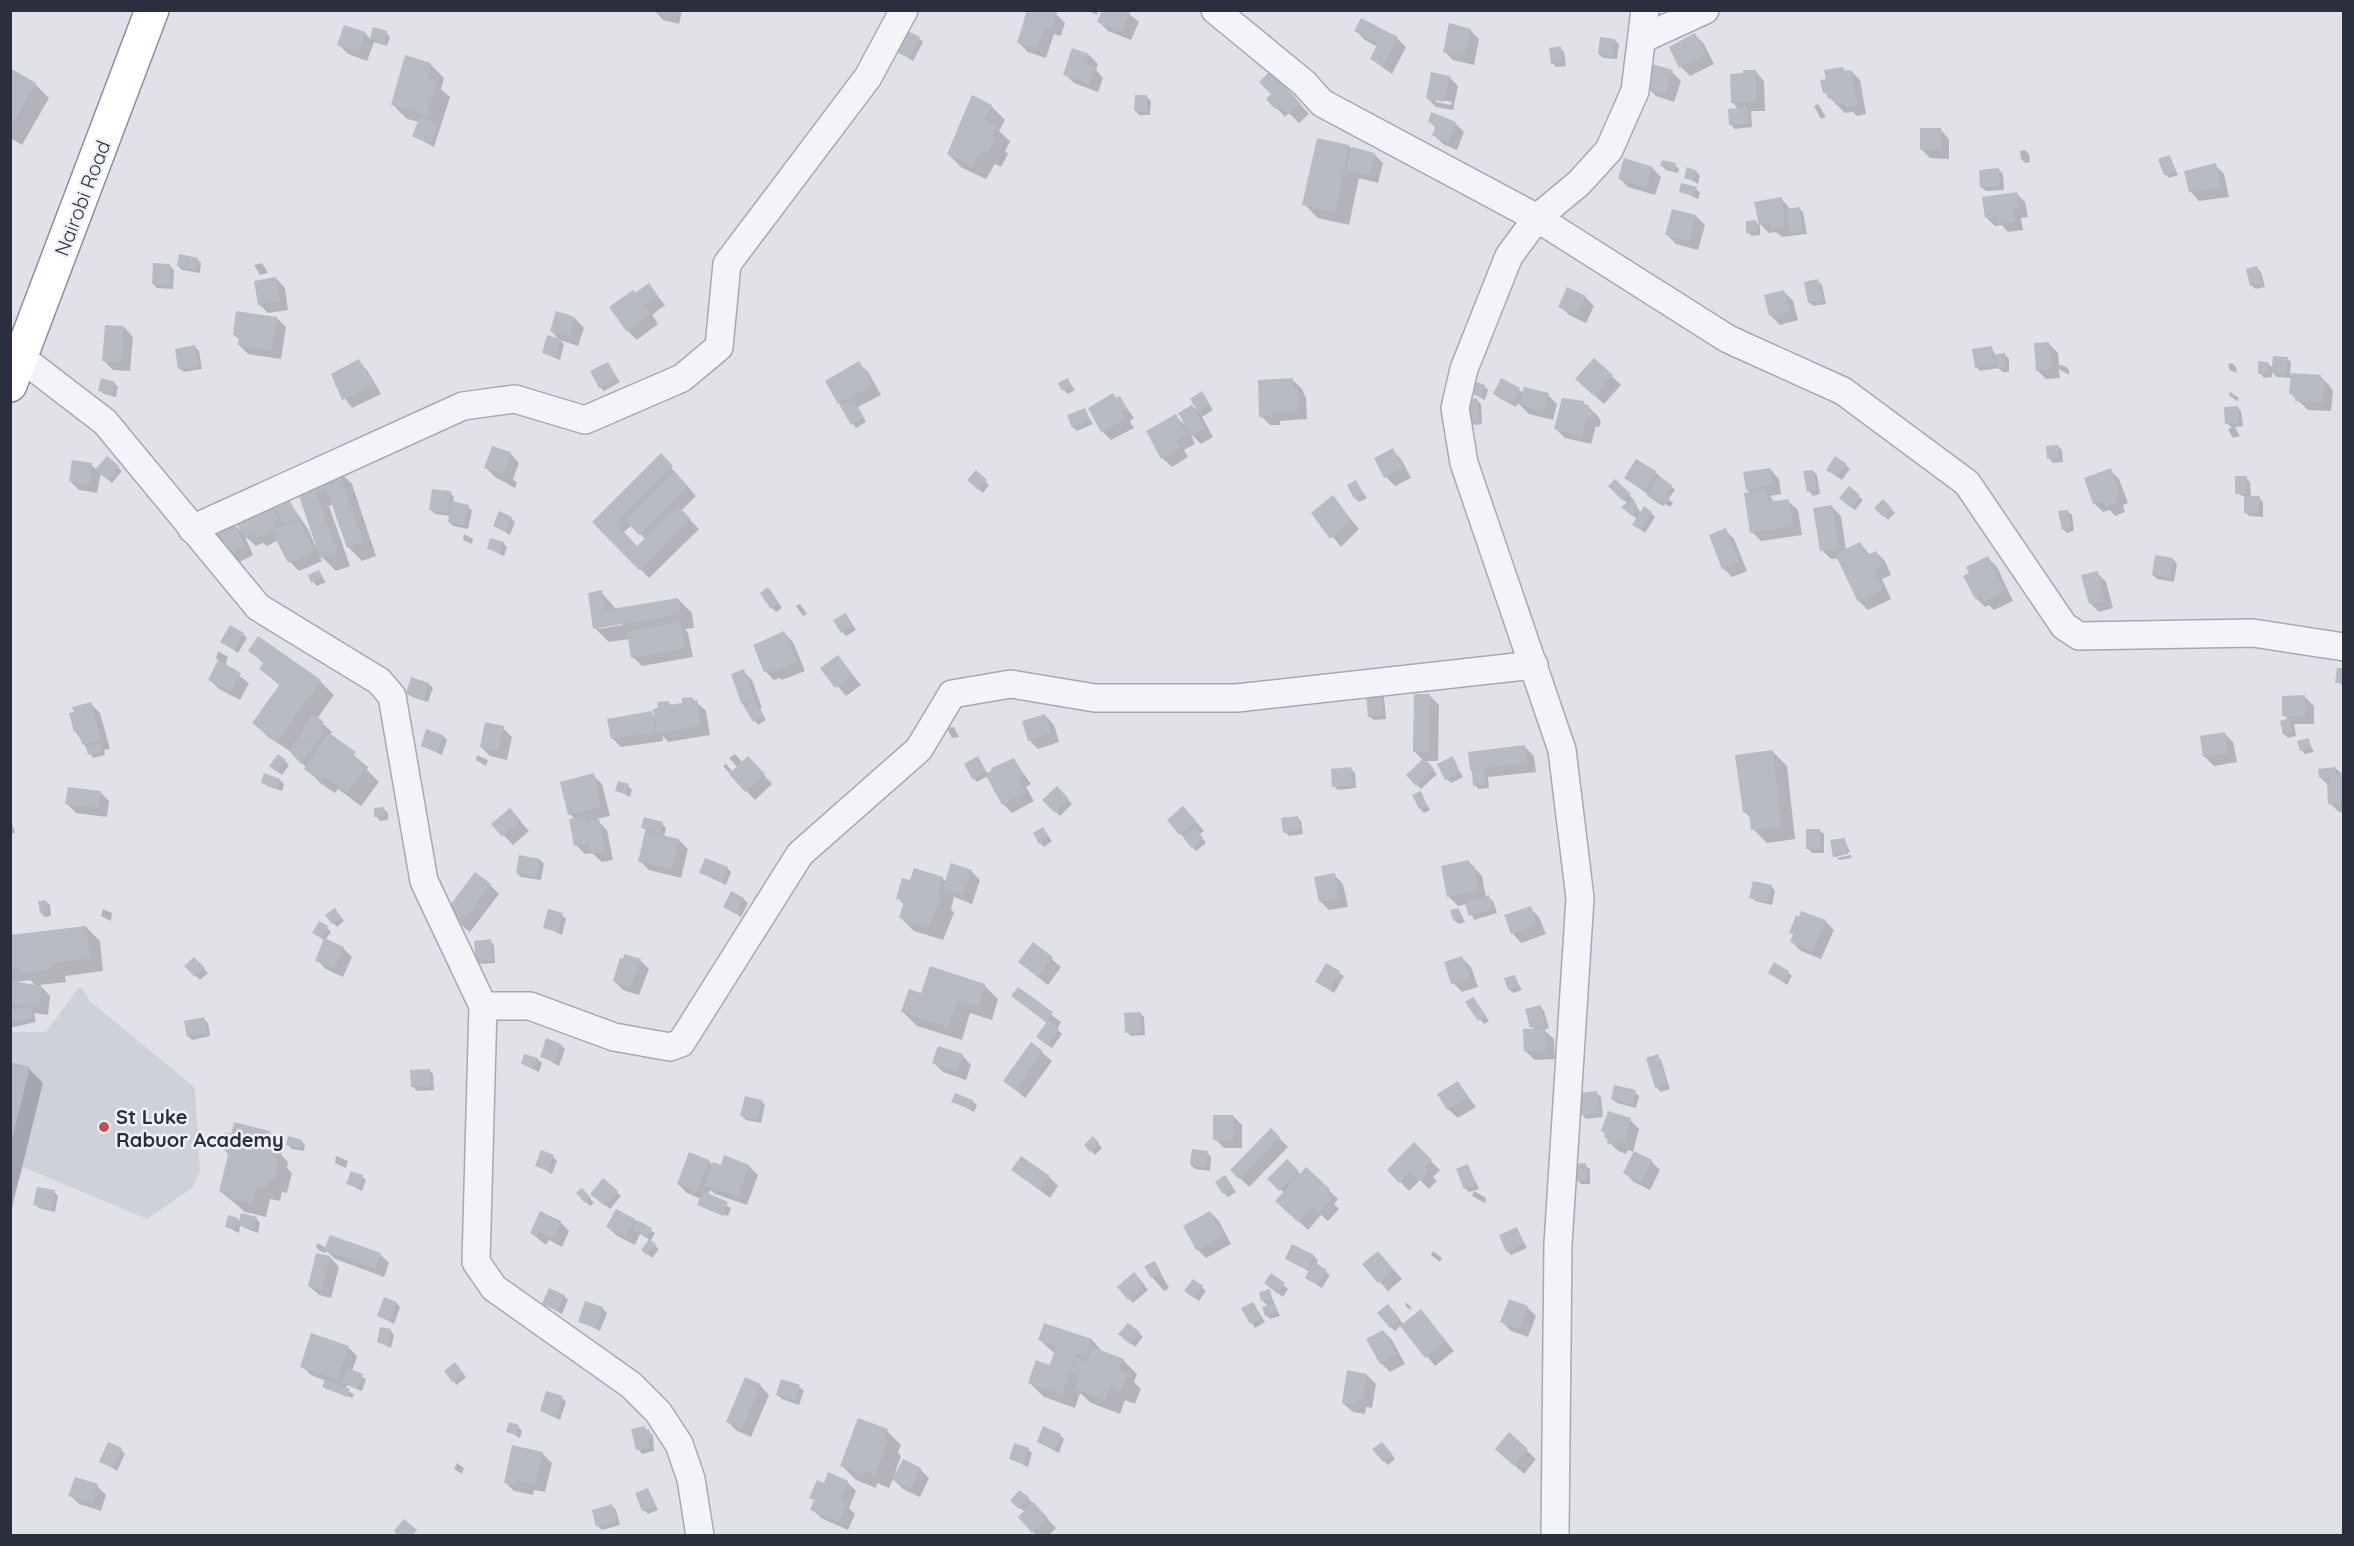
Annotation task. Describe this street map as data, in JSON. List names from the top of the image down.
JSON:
{
  "streets": {
    "highway": ["Nairobi Road"]
  },
  "places": ["St Luke Rabuor Academy"]
}
